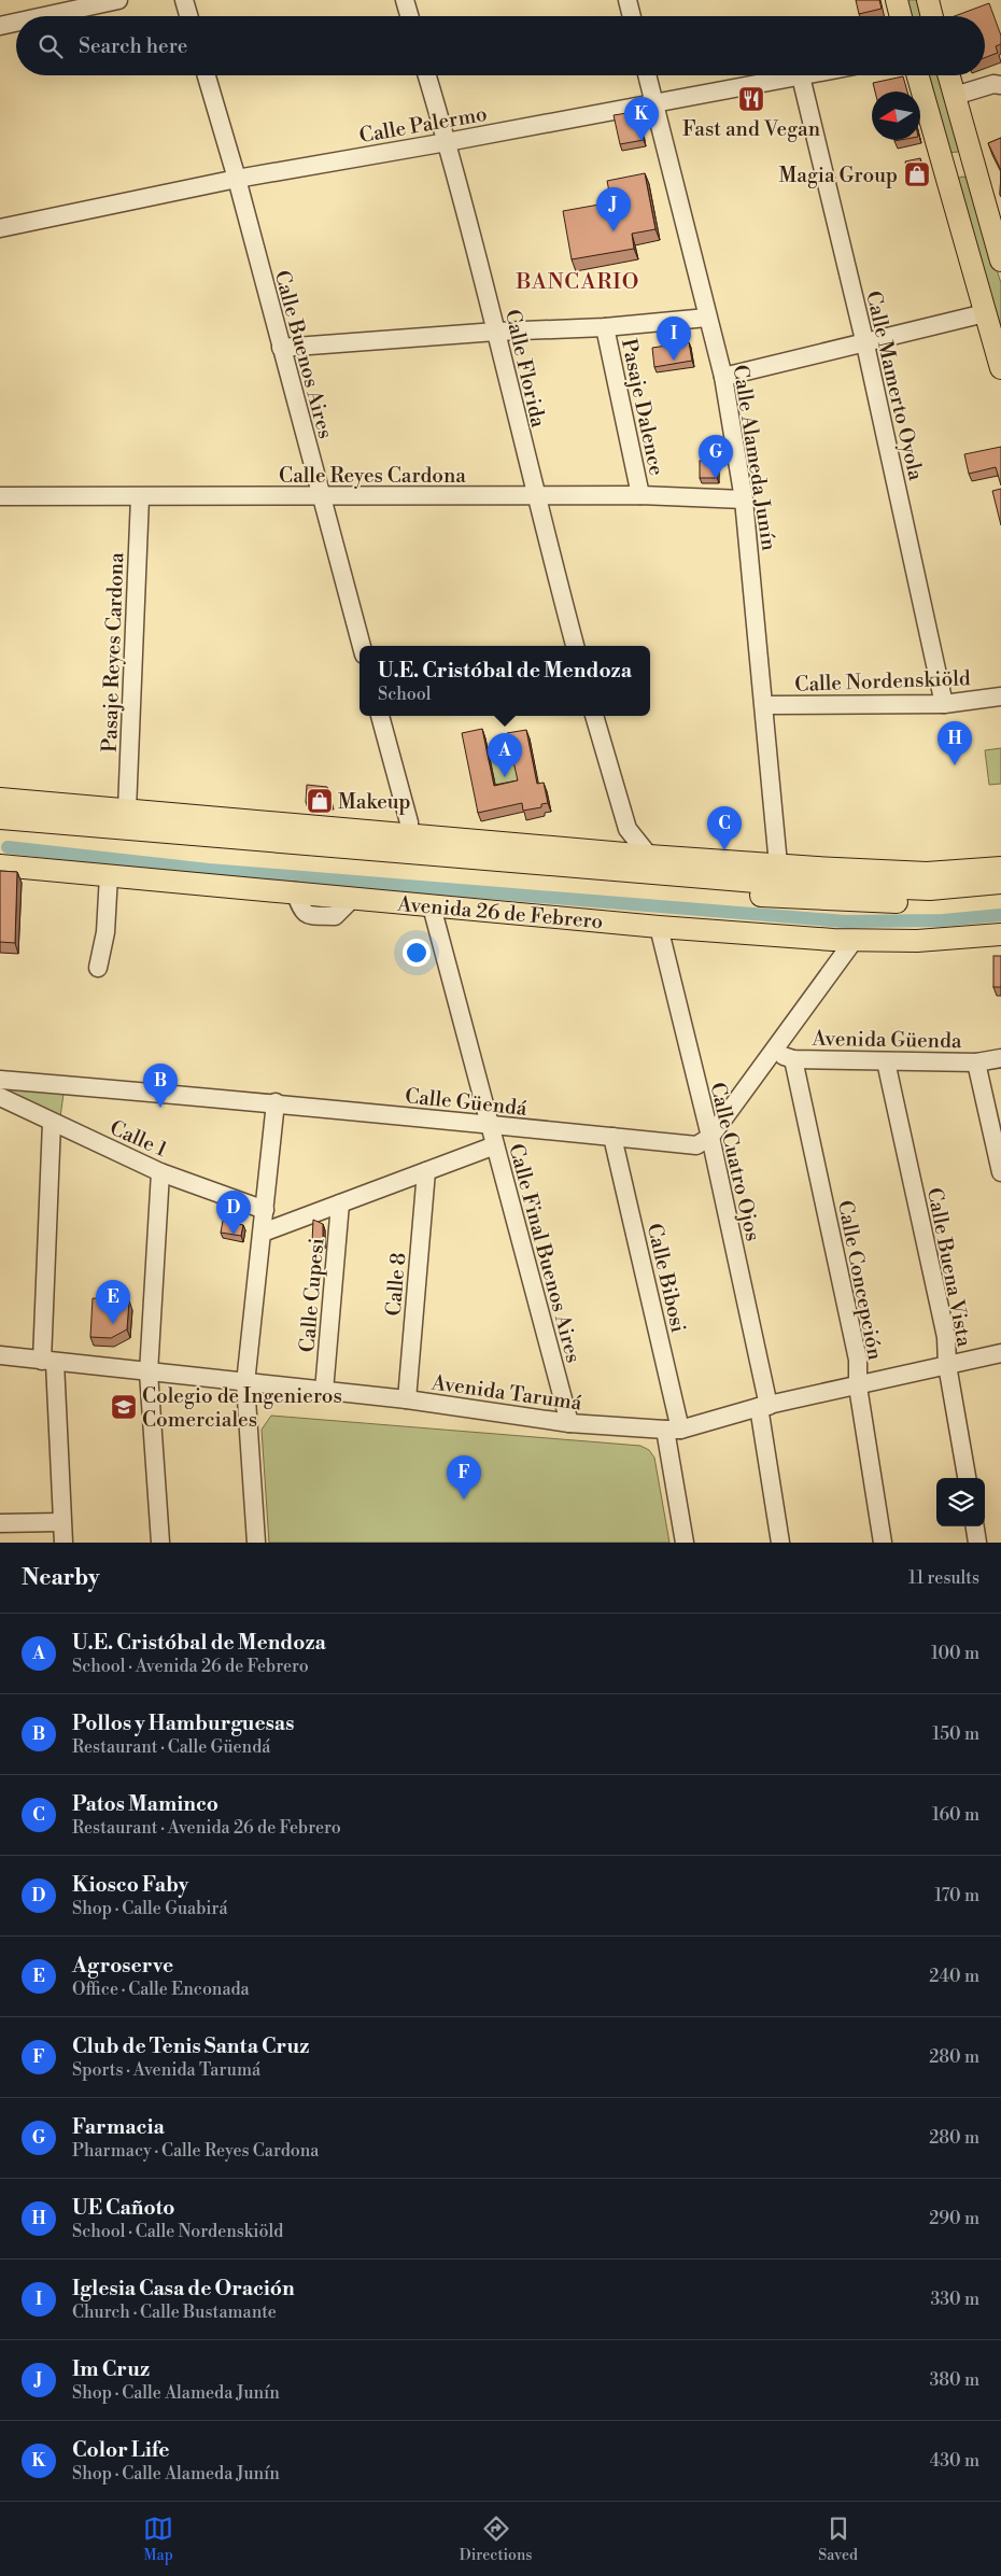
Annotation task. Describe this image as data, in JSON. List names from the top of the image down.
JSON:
{
  "streets": {
    "main road": ["Avenida 26 de Febrero"],
    "street": [
      "Calle Palermo",
      "Calle Buenos Aires",
      "Calle Florida",
      "Calle Mamerto Oyola",
      "Pasaje Dalence",
      "Calle Alameda Junín",
      "Calle Reyes Cardona",
      "Pasaje Reyes Cardona",
      "Calle Nordenskiöld",
      "Avenida Güenda",
      "Calle Güendá",
      "Calle 1",
      "Calle Cuatro Ojos",
      "Calle Final Buenos Aires",
      "Calle Buena Vista",
      "Calle Bibosi",
      "Calle Concepción",
      "Calle 8",
      "Calle Cupesi",
      "Avenida Tarumá"
    ]
  },
  "crossings": [
    ["Calle Palermo", "Calle Buenos Aires"],
    ["Calle Palermo", "Calle Florida"],
    ["Calle Palermo", "Calle Mamerto Oyola"],
    ["Calle Palermo", "Calle Alameda Junín"],
    ["Calle Buenos Aires", "Calle Reyes Cardona"],
    ["Calle Florida", "Calle Reyes Cardona"],
    ["Calle Mamerto Oyola", "Calle Nordenskiöld"],
    ["Pasaje Dalence", "Calle Reyes Cardona"],
    ["Calle Alameda Junín", "Calle Reyes Cardona"],
    ["Calle Alameda Junín", "Calle Nordenskiöld"],
    ["Calle Reyes Cardona", "Pasaje Reyes Cardona"],
    ["Avenida 26 de Febrero", "Calle Cuatro Ojos"],
    ["Avenida 26 de Febrero", "Calle Final Buenos Aires"],
    ["Avenida Güenda", "Calle Buena Vista"],
    ["Avenida Güenda", "Calle Concepción"],
    ["Calle Güendá", "Calle Cuatro Ojos"],
    ["Calle Güendá", "Calle Final Buenos Aires"],
    ["Calle Güendá", "Calle Bibosi"],
    ["Calle Cuatro Ojos", "Avenida Tarumá"],
    ["Calle Final Buenos Aires", "Avenida Tarumá"],
    ["Calle Buena Vista", "Avenida Tarumá"],
    ["Calle Bibosi", "Avenida Tarumá"],
    ["Calle Concepción", "Avenida Tarumá"],
    ["Calle 8", "Avenida Tarumá"],
    ["Calle Cupesi", "Avenida Tarumá"]
  ],
  "districts": ["BANCARIO"],
  "places": {
    "restaurant": ["Fast and Vegan"],
    "shop": ["Magia Group", "Makeup"],
    "school or university": ["Colegio de Ingenieros Comerciales"]
  },
  "north": "left",
  "page": {
    "search": "Search here",
    "pins": [
      "K",
      "J",
      "I",
      "G",
      "H",
      "A",
      "C",
      "B",
      "D",
      "E",
      "F"
    ],
    "popup": ["U.E. Cristóbal de Mendoza", "School"],
    "heading": ["Nearby", "11 results"],
    "list": [
      {
        "mark": "A",
        "name": "U.E. Cristóbal de Mendoza",
        "note": "School · Avenida 26 de Febrero",
        "value": "100 m"
      },
      {
        "mark": "B",
        "name": "Pollos y Hamburguesas",
        "note": "Restaurant · Calle Güendá",
        "value": "150 m"
      },
      {
        "mark": "C",
        "name": "Patos Maminco",
        "note": "Restaurant · Avenida 26 de Febrero",
        "value": "160 m"
      },
      {
        "mark": "D",
        "name": "Kiosco Faby",
        "note": "Shop · Calle Guabirá",
        "value": "170 m"
      },
      {
        "mark": "E",
        "name": "Agroserve",
        "note": "Office · Calle Enconada",
        "value": "240 m"
      },
      {
        "mark": "F",
        "name": "Club de Tenis Santa Cruz",
        "note": "Sports · Avenida Tarumá",
        "value": "280 m"
      },
      {
        "mark": "G",
        "name": "Farmacia",
        "note": "Pharmacy · Calle Reyes Cardona",
        "value": "280 m"
      },
      {
        "mark": "H",
        "name": "UE Cañoto",
        "note": "School · Calle Nordenskiöld",
        "value": "290 m"
      },
      {
        "mark": "I",
        "name": "Iglesia Casa de Oración",
        "note": "Church · Calle Bustamante",
        "value": "330 m"
      },
      {
        "mark": "J",
        "name": "Im Cruz",
        "note": "Shop · Calle Alameda Junín",
        "value": "380 m"
      },
      {
        "mark": "K",
        "name": "Color Life",
        "note": "Shop · Calle Alameda Junín",
        "value": "430 m"
      }
    ],
    "nav": ["Map", "Directions", "Saved"]
  }
}
